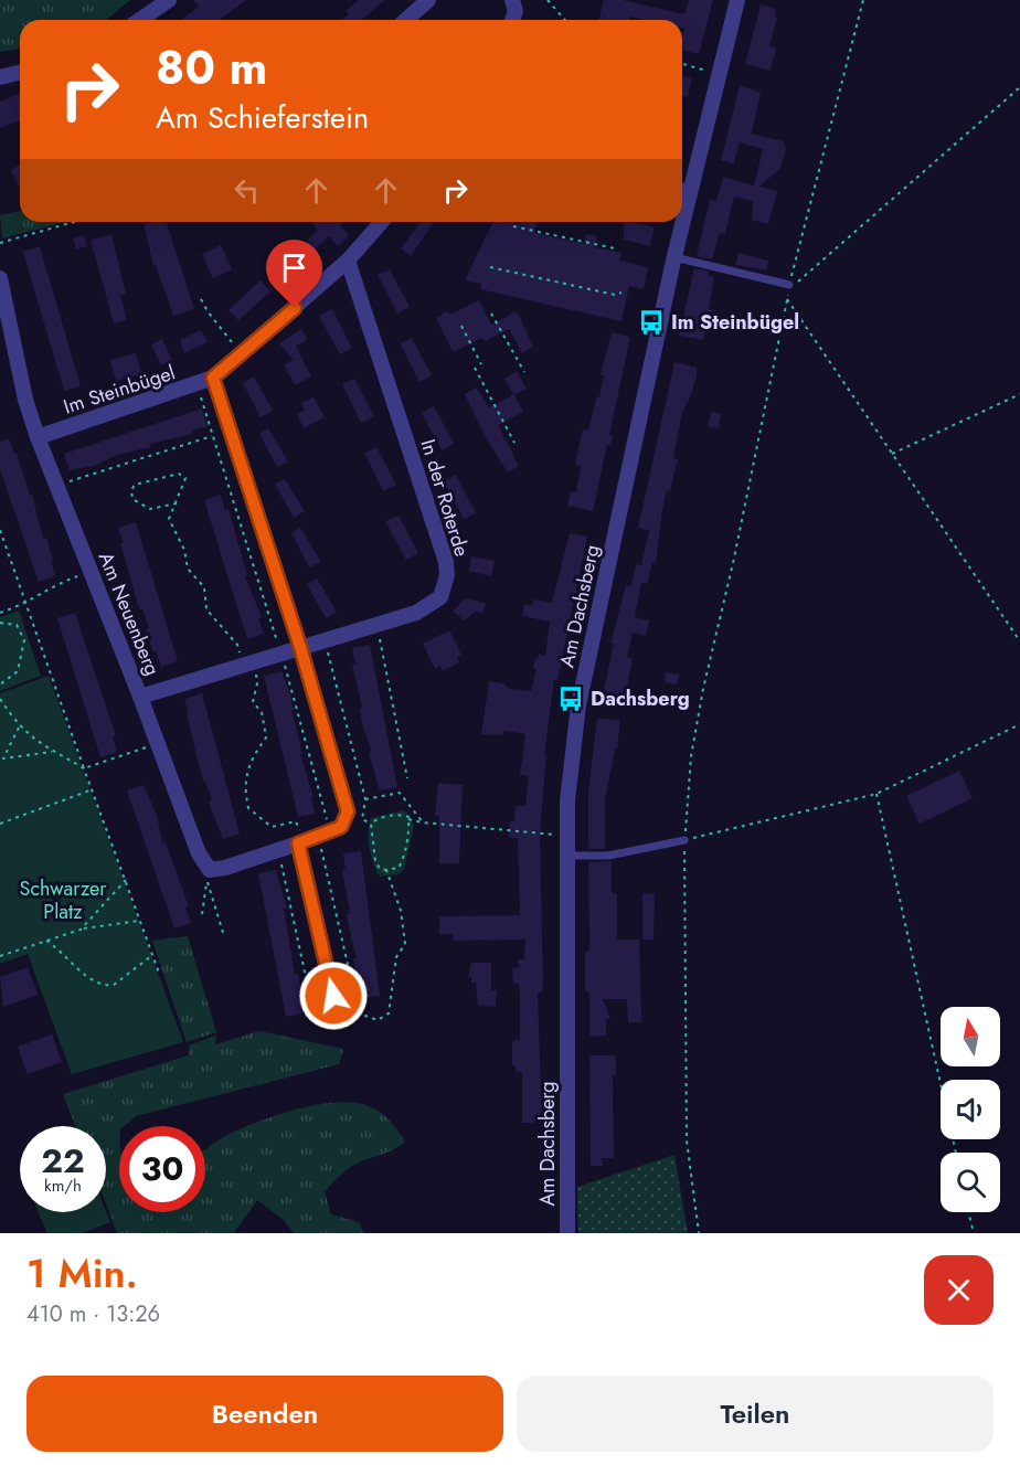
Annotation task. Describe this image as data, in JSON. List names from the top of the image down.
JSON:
{
  "streets": {
    "street": [
      "Im Steinbügel",
      "In der Roterde",
      "Am Dachsberg",
      "Am Neuenberg"
    ]
  },
  "crossings": [
    ["Im Steinbügel", "In der Roterde"],
    ["Im Steinbügel", "Am Neuenberg"],
    ["In der Roterde", "Am Neuenberg"]
  ],
  "parks": ["Schwarzer Platz"],
  "places": {
    "bus stop": ["Im Steinbügel", "Dachsberg"]
  },
  "north": "top",
  "page": {
    "turn": ["80 m", "Am Schieferstein"],
    "speed": "22 km/h",
    "limit": "30",
    "heading": ["1 Min.", "410 m · 13:26"],
    "buttons": ["Beenden", "Teilen"]
  }
}
